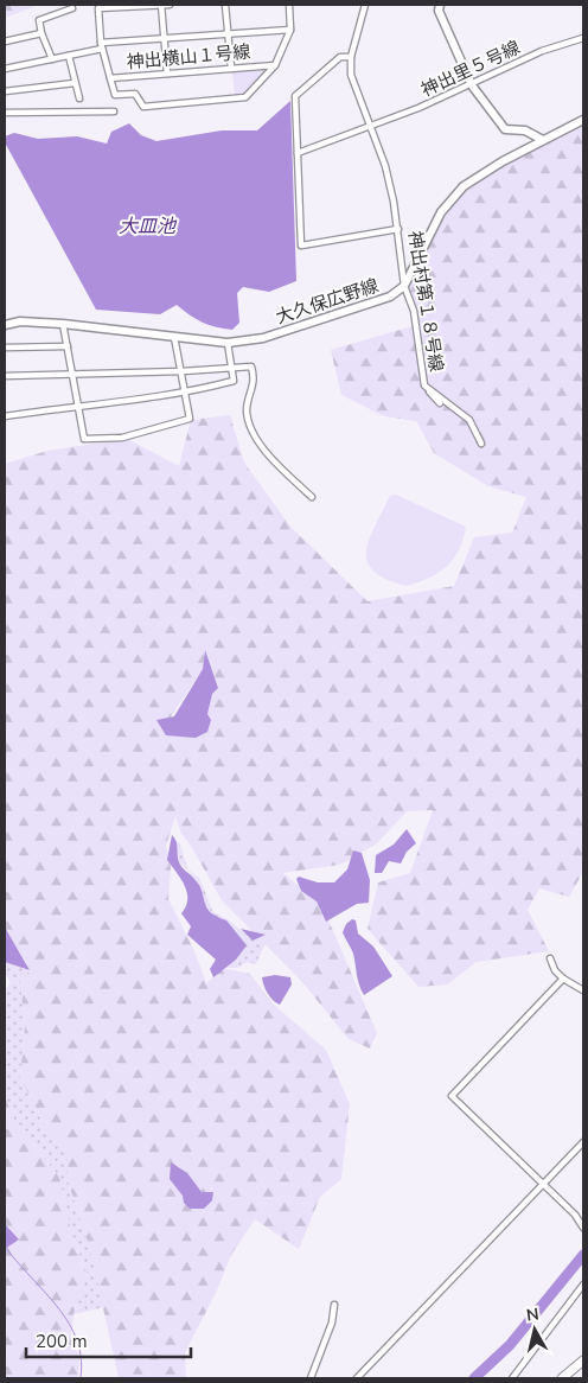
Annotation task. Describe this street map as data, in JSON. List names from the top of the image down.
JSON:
{
  "streets": {
    "street": [
      "神出横山１号線",
      "神出里５号線",
      "大久保広野線",
      "神出村第１８号線"
    ]
  },
  "crossings": [
    ["神出里５号線", "神出村第１８号線"],
    ["大久保広野線", "神出村第１８号線"]
  ],
  "water": ["大皿池"],
  "scale_bar": "200 m",
  "north": "top"
}
